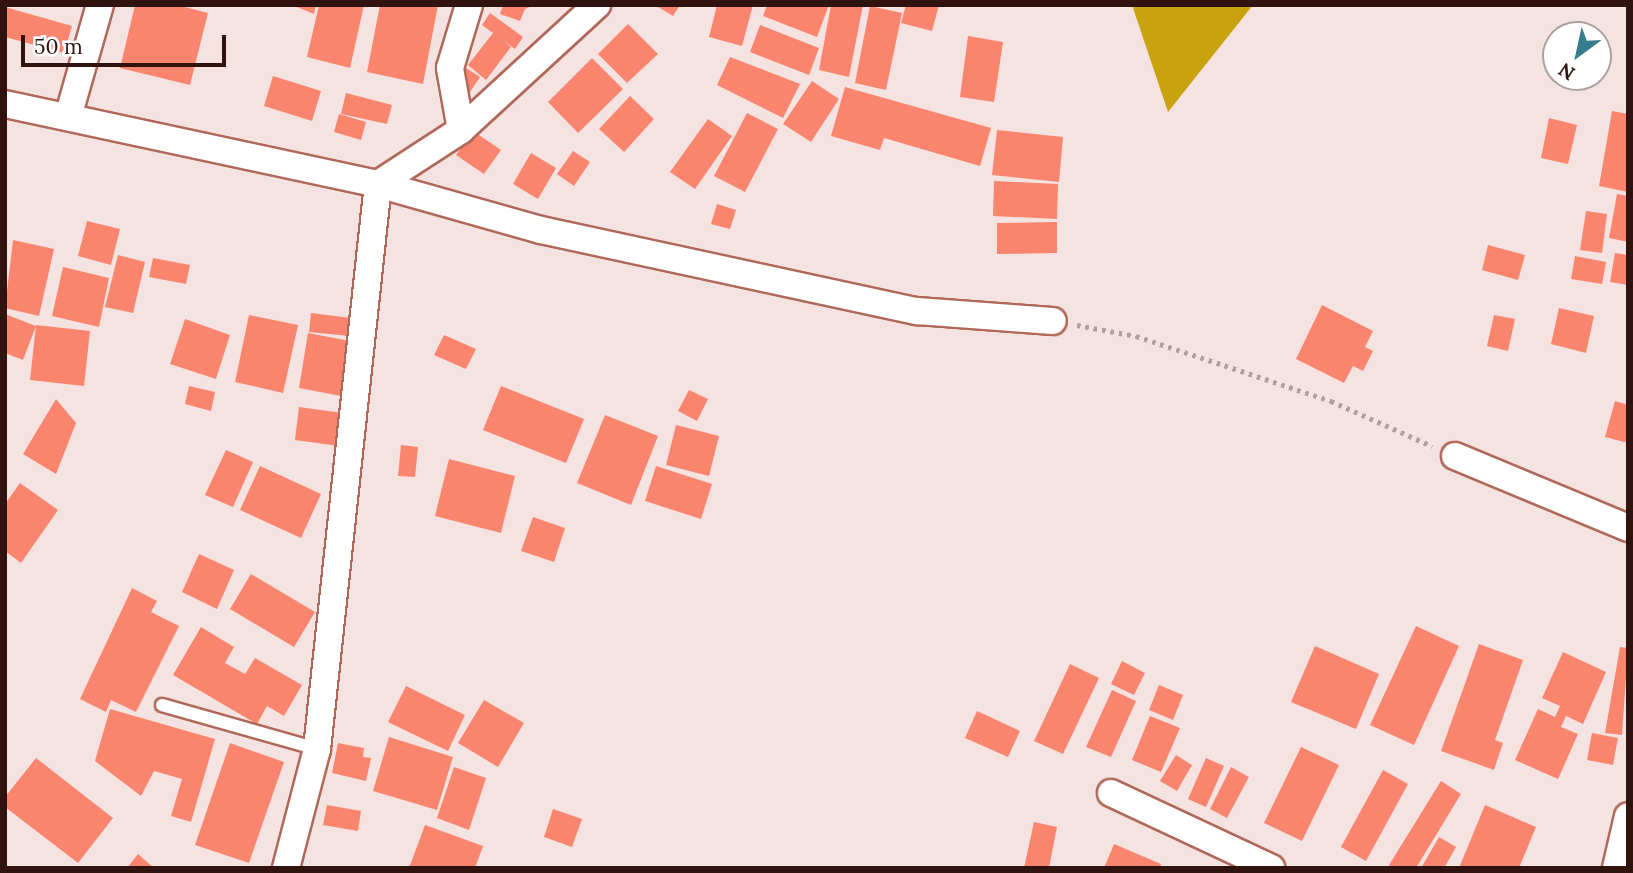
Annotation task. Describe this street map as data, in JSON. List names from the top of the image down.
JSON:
{
  "scale_bar": "50 m",
  "north": "bottom left"
}
